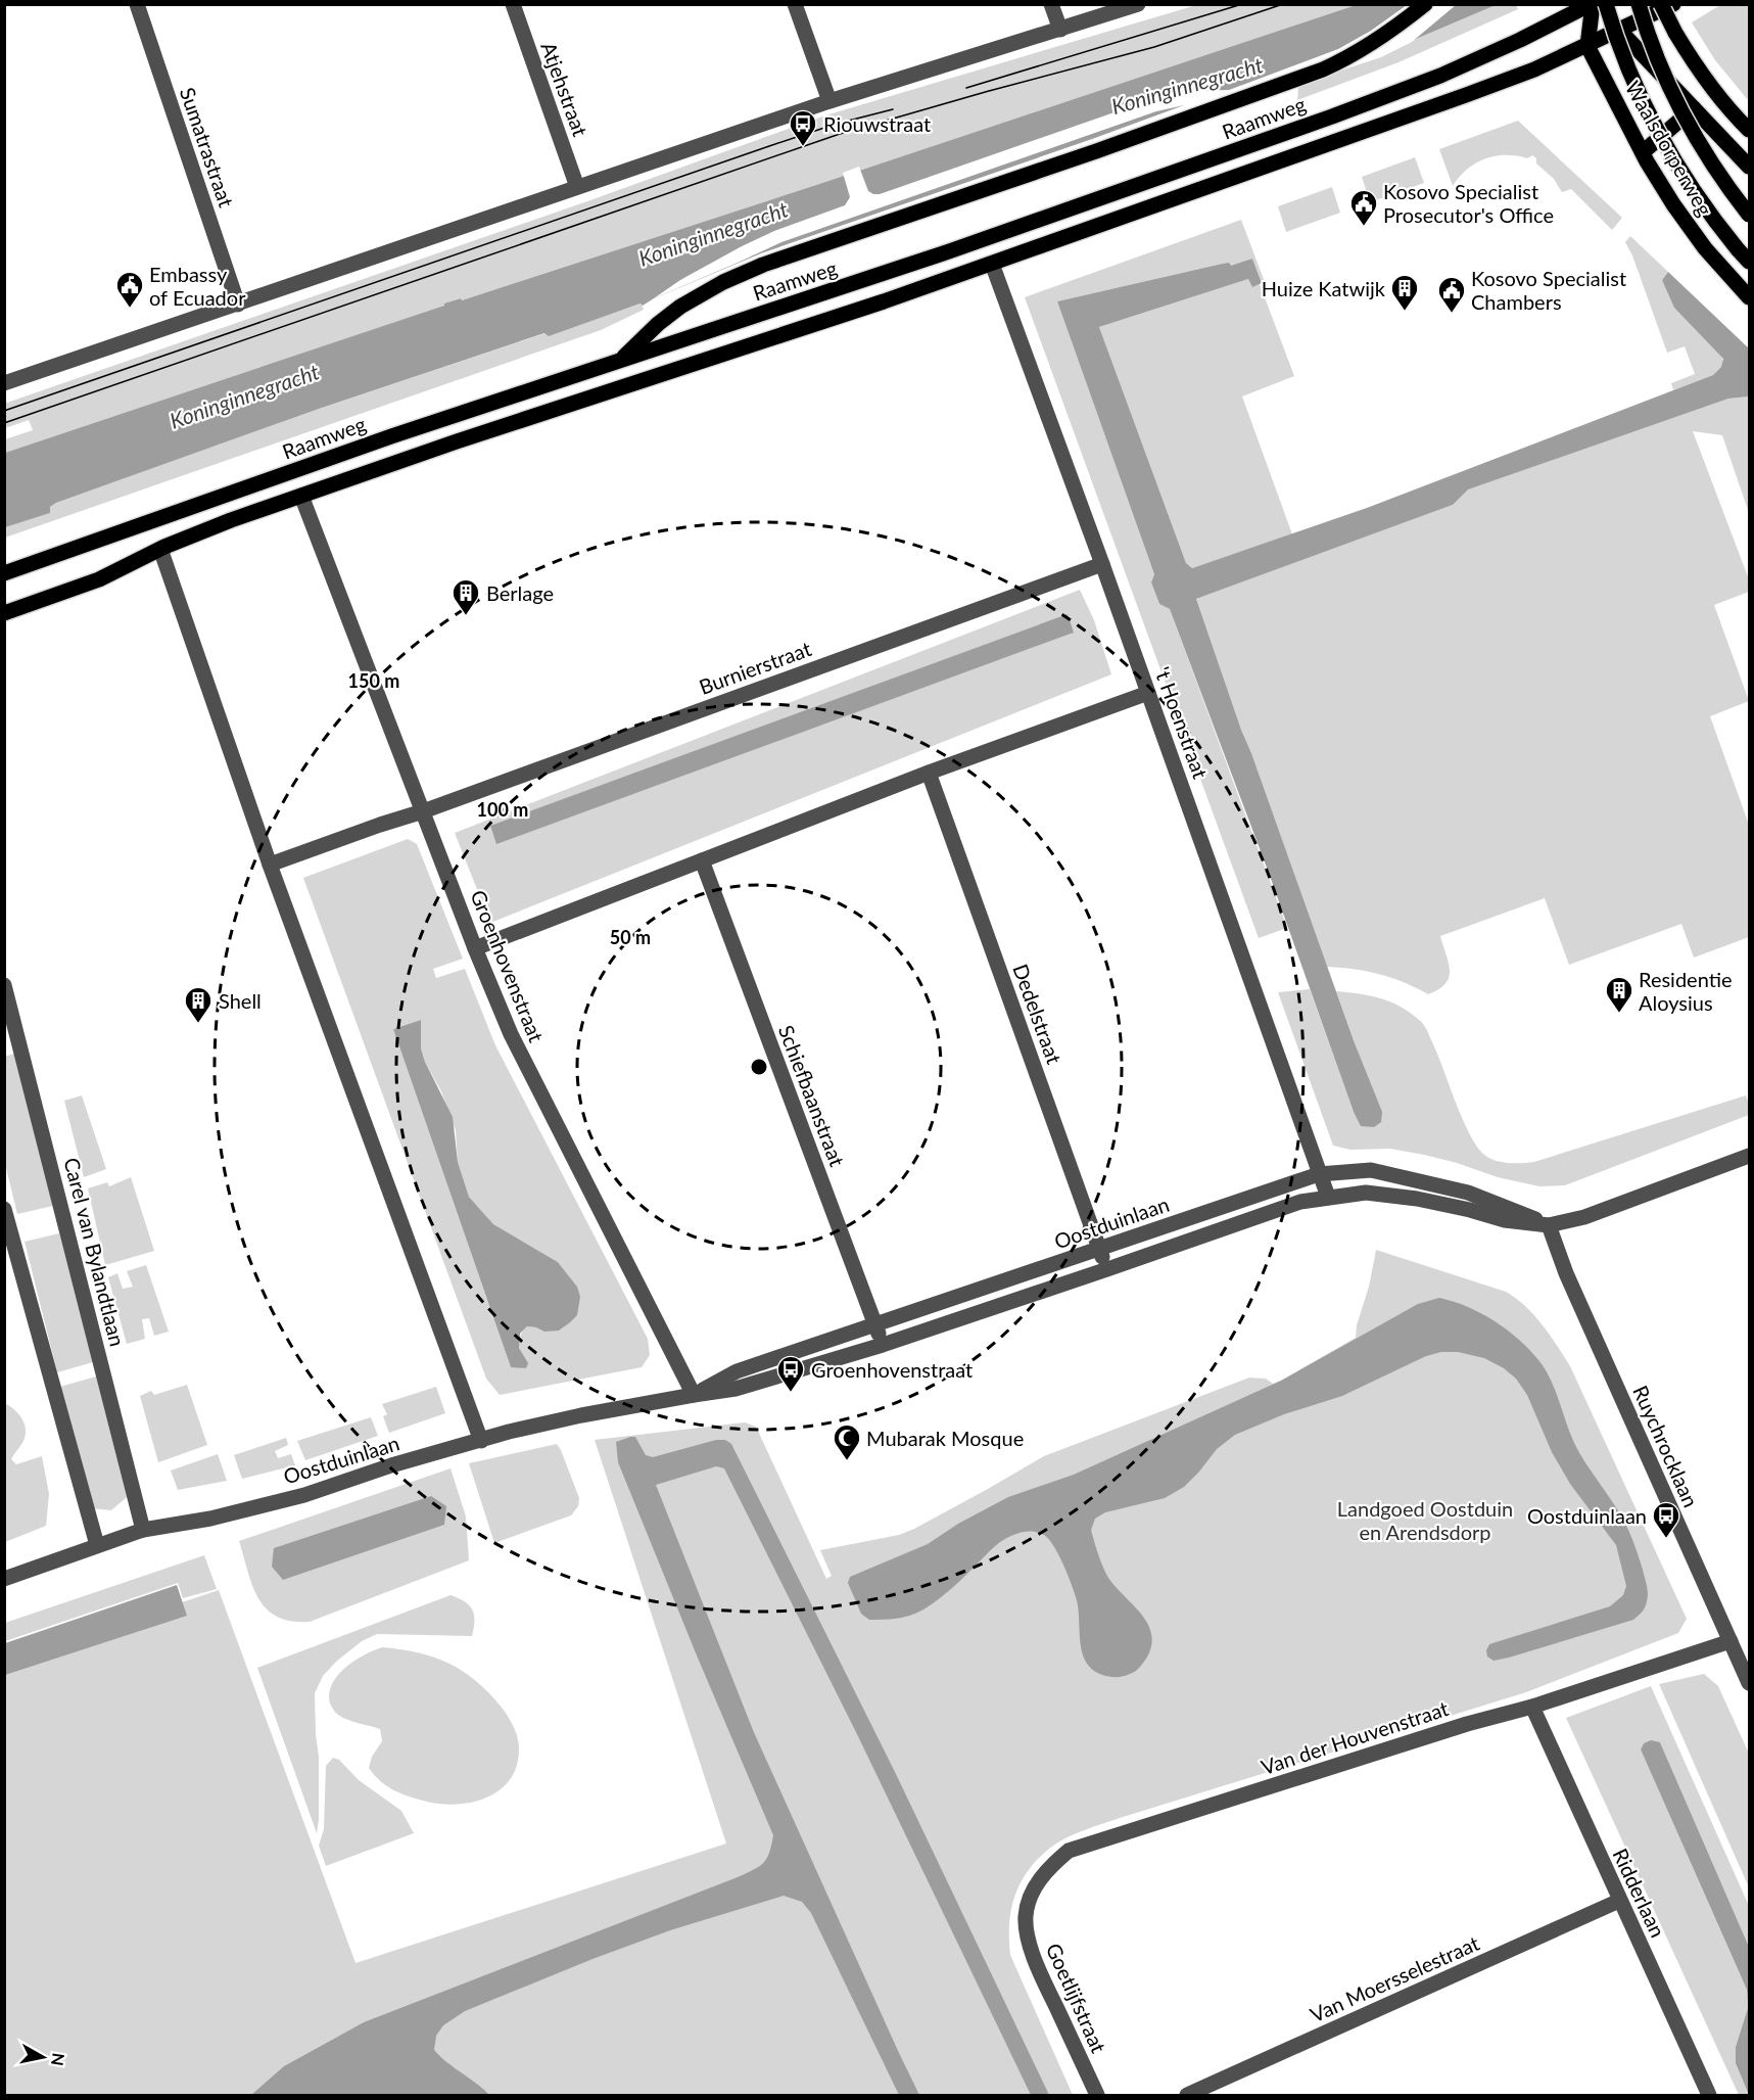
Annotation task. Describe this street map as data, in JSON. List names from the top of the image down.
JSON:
{
  "streets": {
    "main road": ["Raamweg", "Waalsdorperweg"],
    "street": [
      "Atjehstraat",
      "Sumatrastraat",
      "Burnierstraat",
      "'t Hoenstraat",
      "Groenhovenstraat",
      "Dedelstraat",
      "Schiefbaanstraat",
      "Oostduinlaan",
      "Carel van Bylandtlaan",
      "Ruychrocklaan",
      "Van der Houvenstraat",
      "Ridderlaan",
      "Van Moersselestraat",
      "Goetlijfstraat"
    ]
  },
  "crossings": [
    ["Burnierstraat", "'t Hoenstraat"],
    ["Burnierstraat", "Groenhovenstraat"],
    ["'t Hoenstraat", "Oostduinlaan"],
    ["Groenhovenstraat", "Oostduinlaan"],
    ["Dedelstraat", "Oostduinlaan"],
    ["Schiefbaanstraat", "Oostduinlaan"],
    ["Oostduinlaan", "Carel van Bylandtlaan"],
    ["Oostduinlaan", "Ruychrocklaan"],
    ["Ruychrocklaan", "Van der Houvenstraat"],
    ["Van der Houvenstraat", "Ridderlaan"],
    ["Van der Houvenstraat", "Goetlijfstraat"],
    ["Ridderlaan", "Van Moersselestraat"]
  ],
  "water": ["Koninginnegracht"],
  "parks": ["Landgoed Oostduin en Arendsdorp"],
  "places": {
    "bus stop": ["Riouwstraat", "Groenhovenstraat", "Oostduinlaan"],
    "public building": ["Kosovo Specialist Prosecutor's Office", "Embassy of Ecuador", "Kosovo Specialist Chambers"],
    "building": [
      "Huize Katwijk",
      "Berlage",
      "Residentie Aloysius",
      "Shell"
    ],
    "mosque": ["Mubarak Mosque"]
  },
  "north": "right",
  "rings": ["150 m", "100 m", "50 m"]
}
